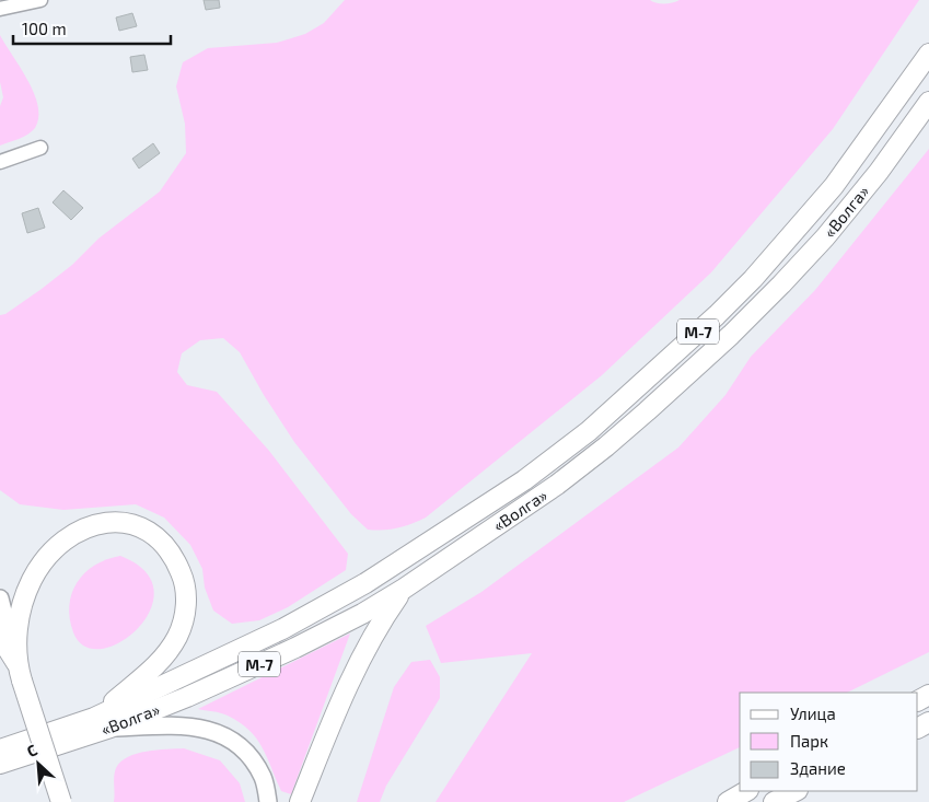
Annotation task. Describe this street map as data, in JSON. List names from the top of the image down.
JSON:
{
  "streets": {
    "highway": ["«Волга»", "М-7"]
  },
  "crossings": [
    ["«Волга»", "М-7"]
  ],
  "legend": ["Улица", "Парк", "Здание"],
  "scale_bar": "100 m",
  "north": "top left"
}
